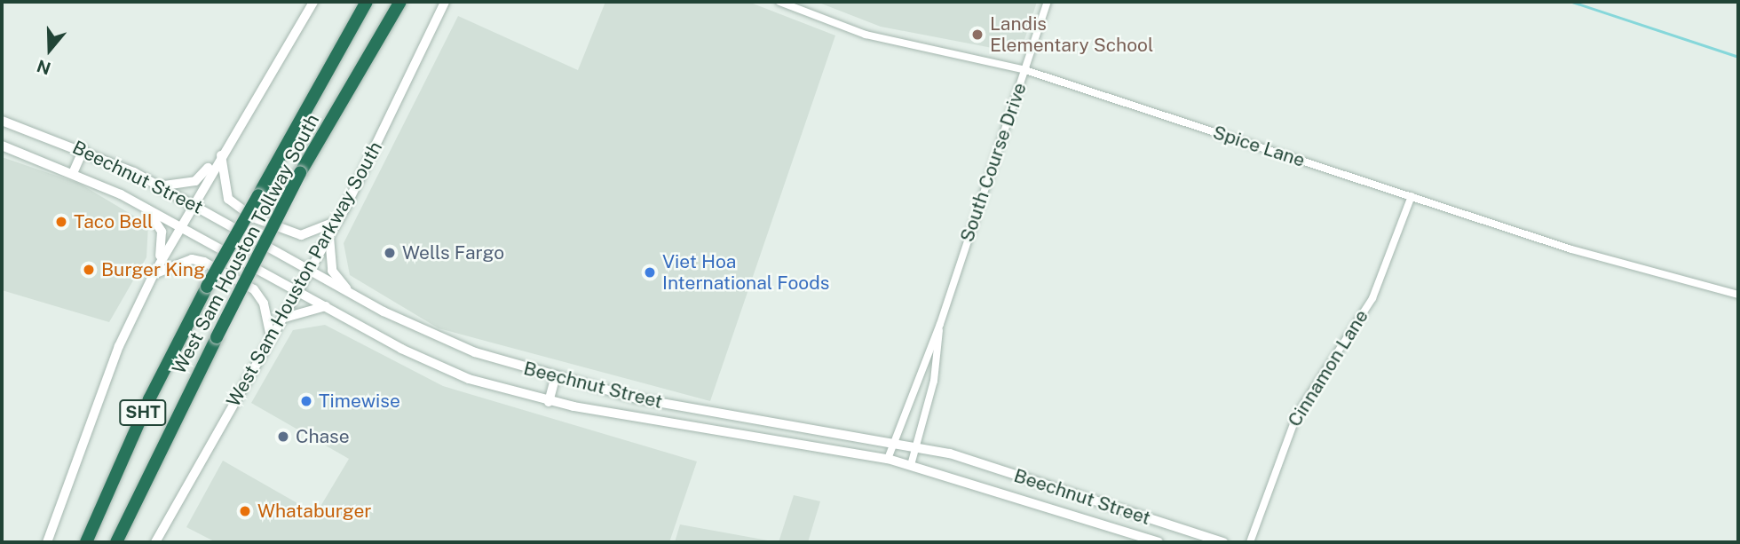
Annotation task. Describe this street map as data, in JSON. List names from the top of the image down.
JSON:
{
  "streets": {
    "highway": ["West Sam Houston Tollway South", "SHT"],
    "main road": ["Beechnut Street", "West Sam Houston Parkway South"],
    "street": ["Spice Lane", "South Course Drive", "Cinnamon Lane"]
  },
  "crossings": [
    ["Spice Lane", "South Course Drive"],
    ["Spice Lane", "Cinnamon Lane"],
    ["South Course Drive", "Beechnut Street"],
    ["Beechnut Street", "West Sam Houston Parkway South"]
  ],
  "places": [
    "Landis Elementary School",
    "Taco Bell",
    "Wells Fargo",
    "Burger King",
    "Viet Hoa International Foods",
    "Timewise",
    "Chase",
    "Whataburger"
  ],
  "north": "bottom"
}
